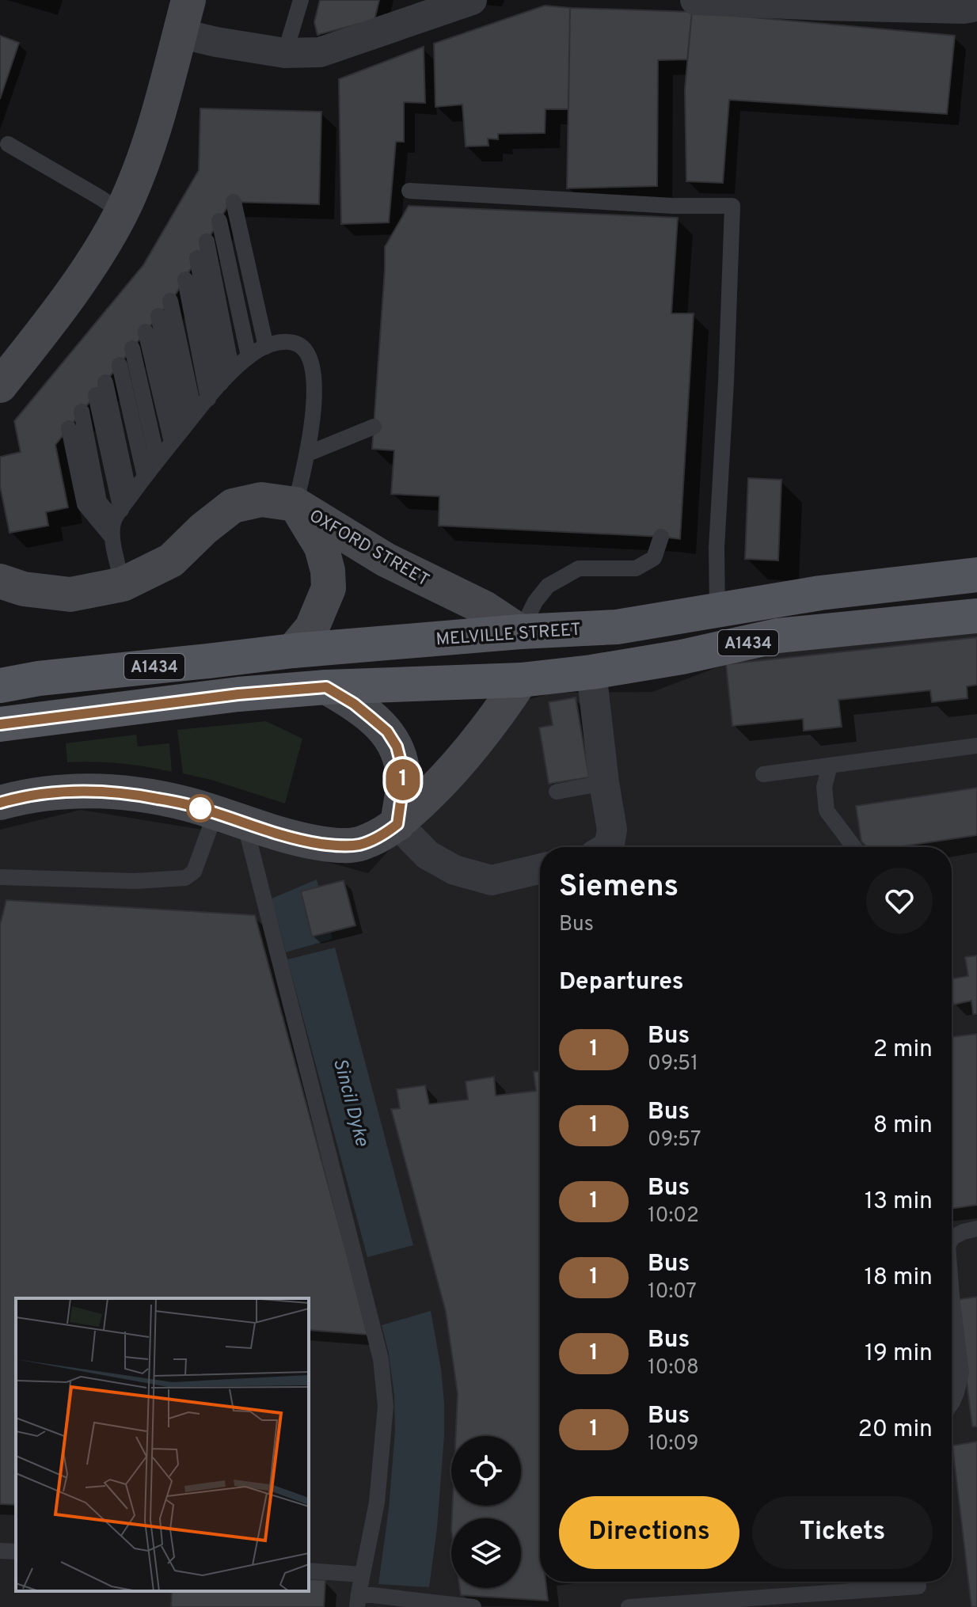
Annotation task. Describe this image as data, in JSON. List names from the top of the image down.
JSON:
{
  "streets": {
    "main road": ["OXFORD STREET", "MELVILLE STREET", "A1434"]
  },
  "crossings": [
    ["OXFORD STREET", "MELVILLE STREET"]
  ],
  "water": ["Sincil Dyke"],
  "lines": ["bus line 1"],
  "page": {
    "on_map": "1",
    "heading": [
      ["Siemens", "Bus"],
      "Departures"
    ],
    "list": [
      {
        "mark": "1",
        "name": "Bus",
        "note": "09:51",
        "value": "2 min"
      },
      {
        "mark": "1",
        "name": "Bus",
        "note": "09:57",
        "value": "8 min"
      },
      {
        "mark": "1",
        "name": "Bus",
        "note": "10:02",
        "value": "13 min"
      },
      {
        "mark": "1",
        "name": "Bus",
        "note": "10:07",
        "value": "18 min"
      },
      {
        "mark": "1",
        "name": "Bus",
        "note": "10:08",
        "value": "19 min"
      },
      {
        "mark": "1",
        "name": "Bus",
        "note": "10:09",
        "value": "20 min"
      }
    ],
    "buttons": ["Directions", "Tickets"]
  }
}
